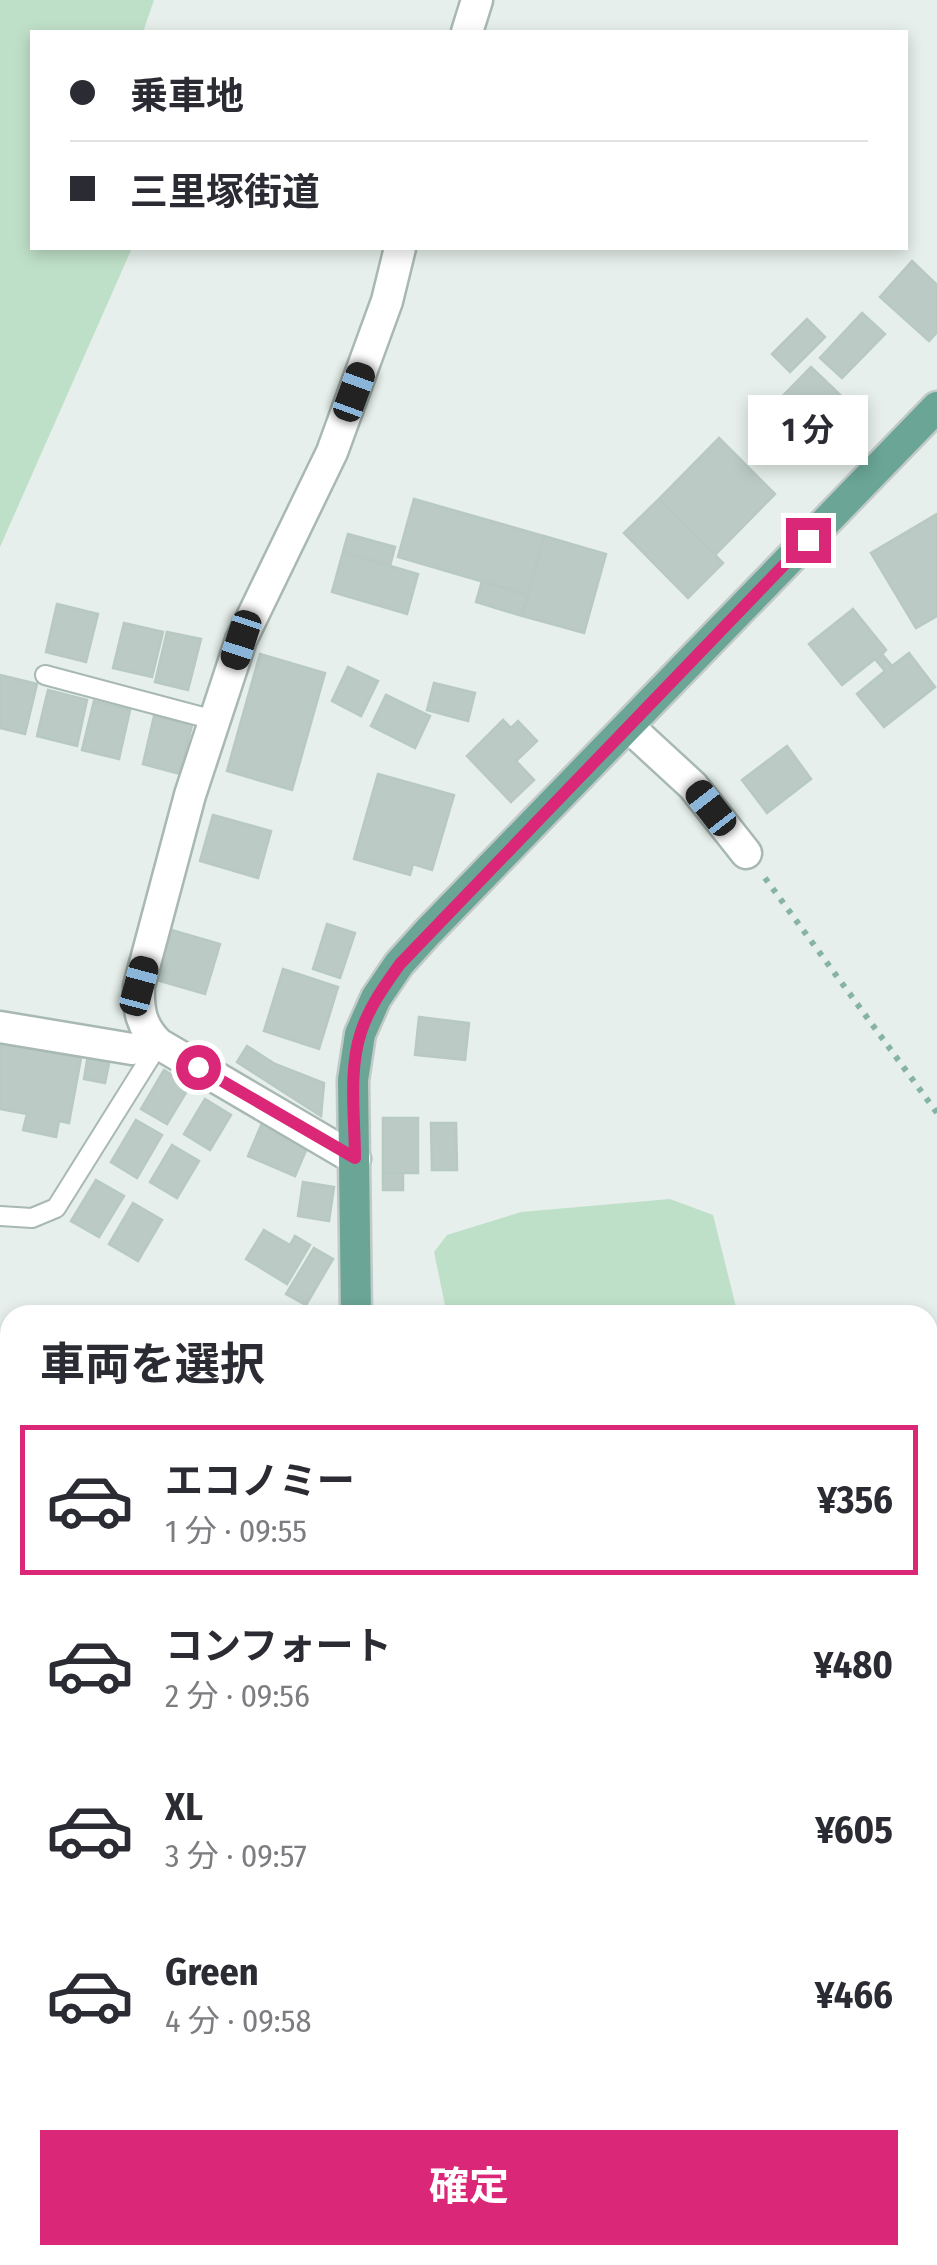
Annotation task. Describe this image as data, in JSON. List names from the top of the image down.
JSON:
{
  "page": {
    "banner": ["乗車地", "三里塚街道"],
    "bubble": "1 分",
    "heading": "車両を選択",
    "list": [
      {
        "name": "エコノミー",
        "note": "1 分 · 09:55",
        "value": "¥356"
      },
      {
        "name": "コンフォート",
        "note": "2 分 · 09:56",
        "value": "¥480"
      },
      {
        "name": "XL",
        "note": "3 分 · 09:57",
        "value": "¥605"
      },
      {
        "name": "Green",
        "note": "4 分 · 09:58",
        "value": "¥466"
      }
    ],
    "buttons": "確定"
  }
}
